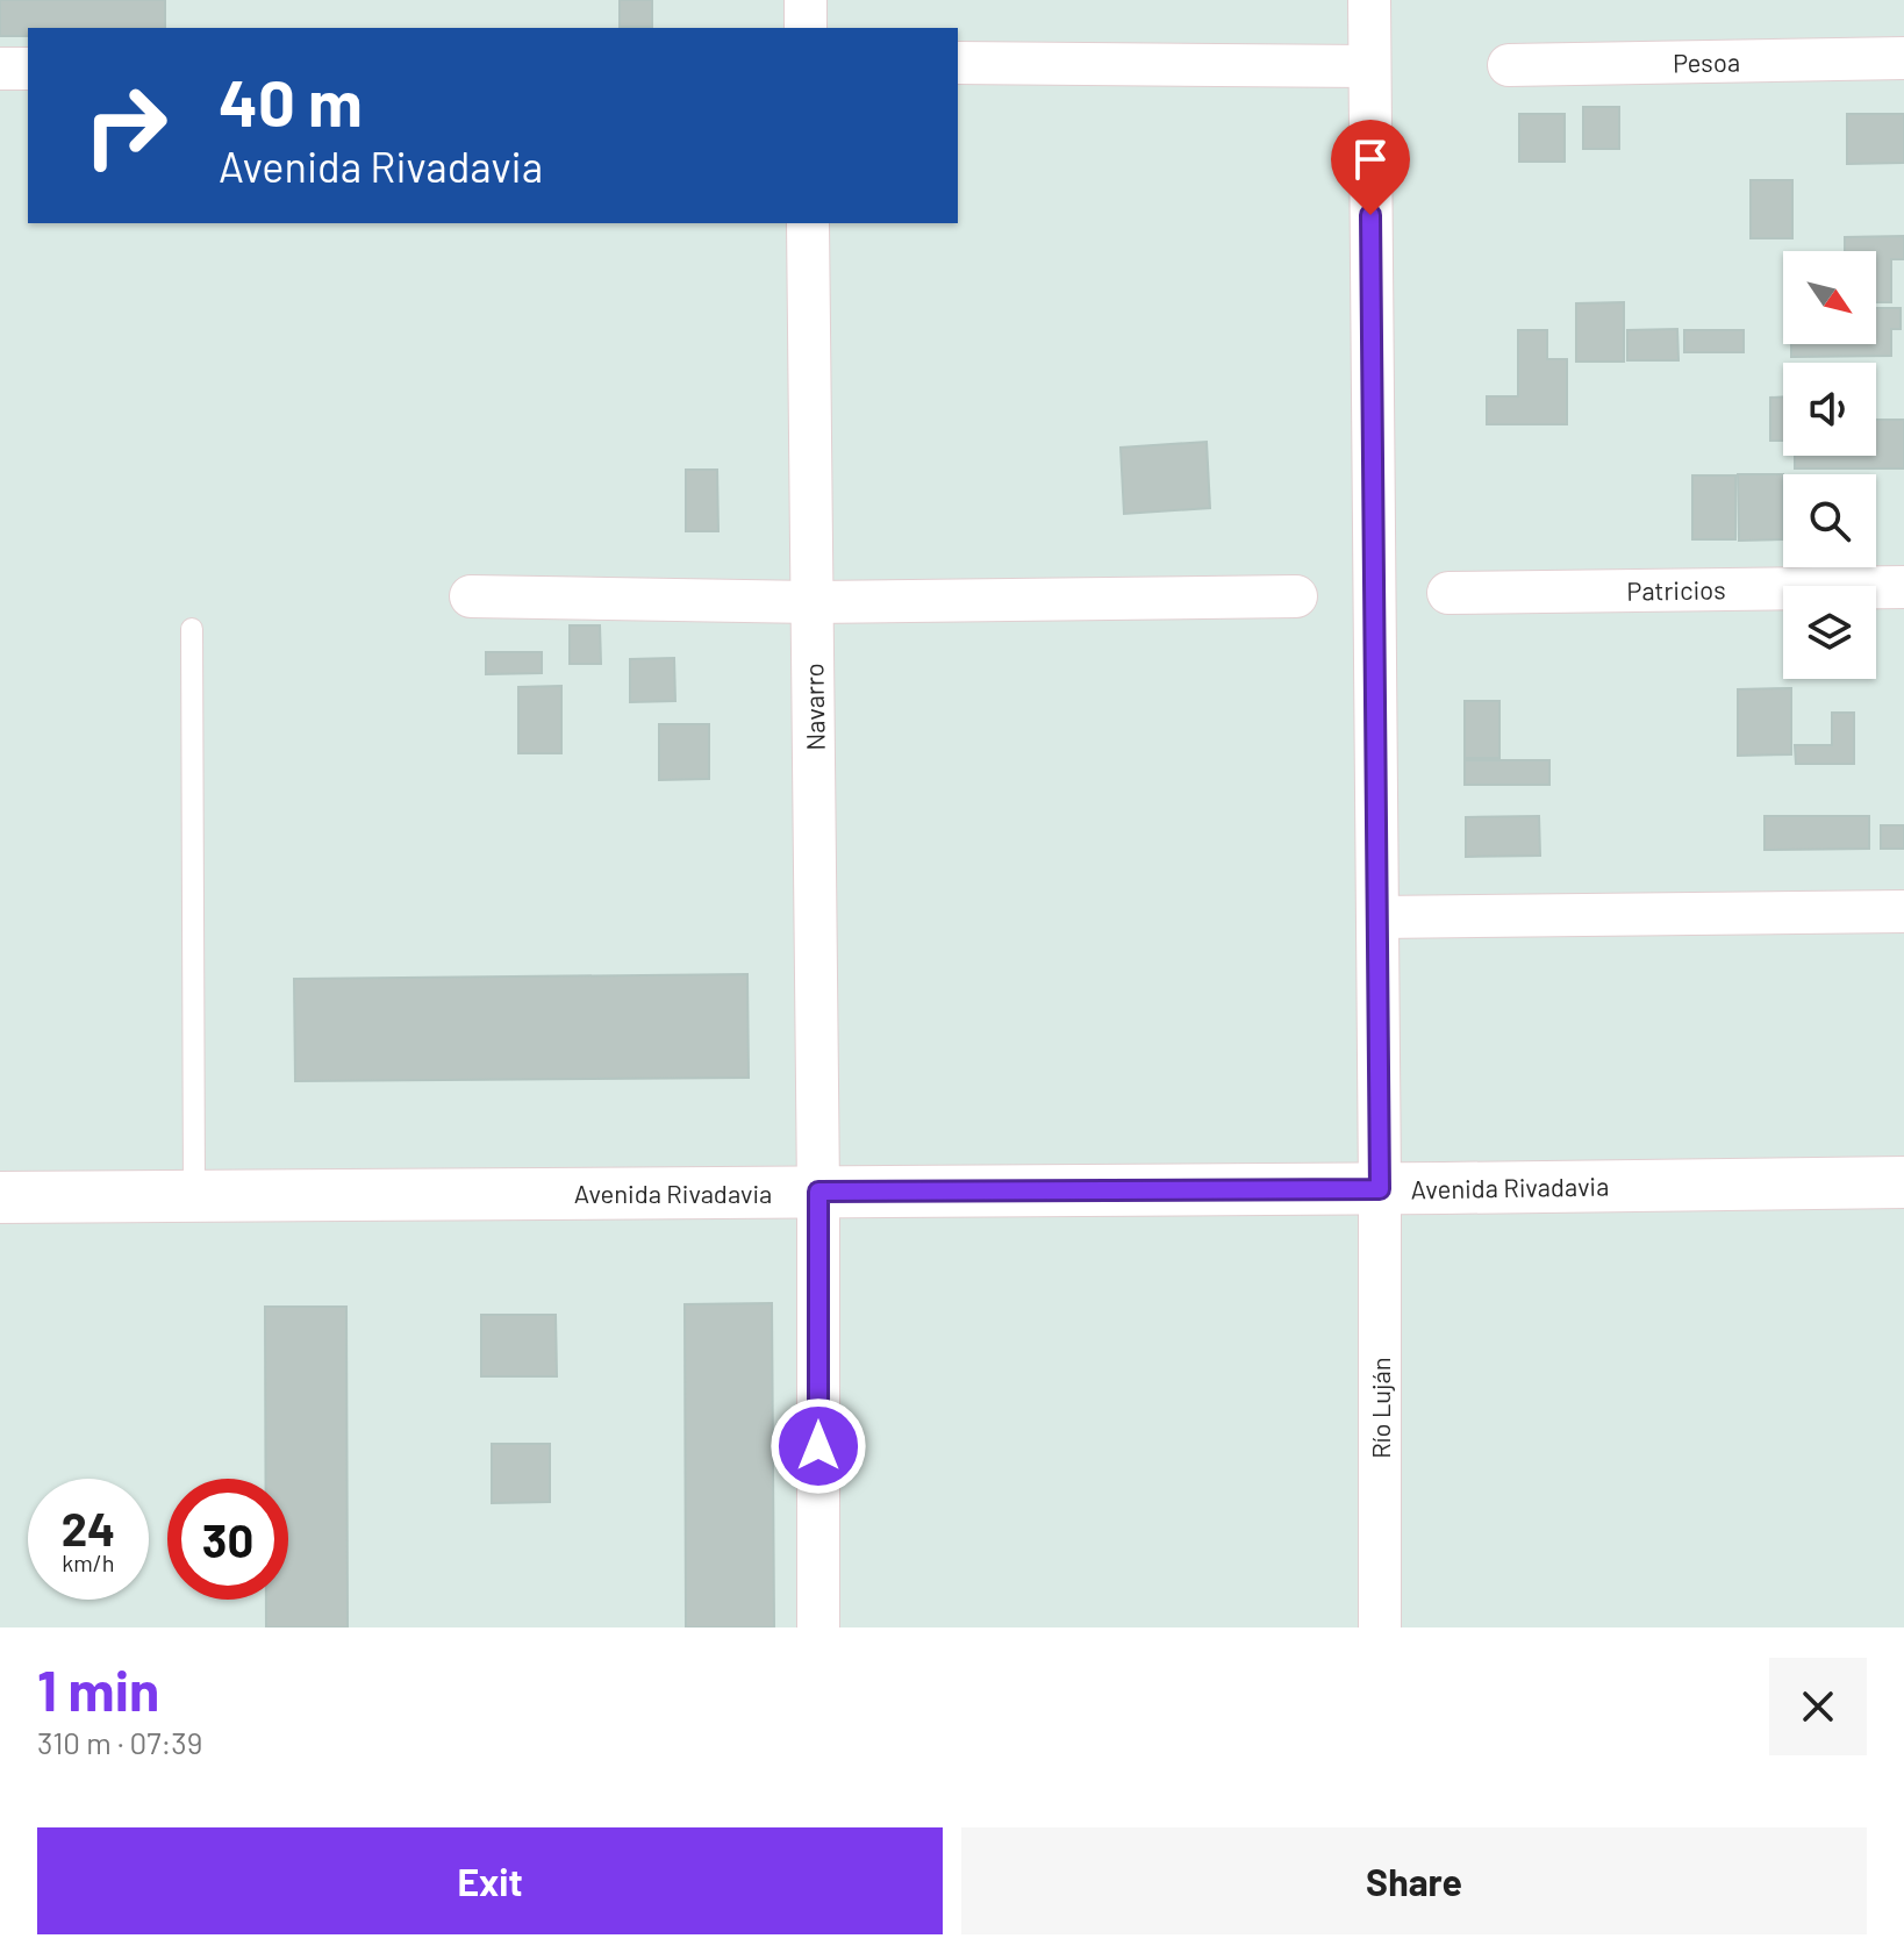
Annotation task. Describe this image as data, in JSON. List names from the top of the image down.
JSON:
{
  "streets": {
    "main road": ["Avenida Rivadavia"],
    "street": [
      "Pesoa",
      "Patricios",
      "Navarro",
      "Río Luján"
    ]
  },
  "crossings": [
    ["Navarro", "Avenida Rivadavia"],
    ["Avenida Rivadavia", "Río Luján"]
  ],
  "north": "bottom right",
  "page": {
    "turn": ["40 m", "Avenida Rivadavia"],
    "speed": "24 km/h",
    "limit": "30",
    "heading": ["1 min", "310 m · 07:39"],
    "buttons": ["Exit", "Share"]
  }
}
